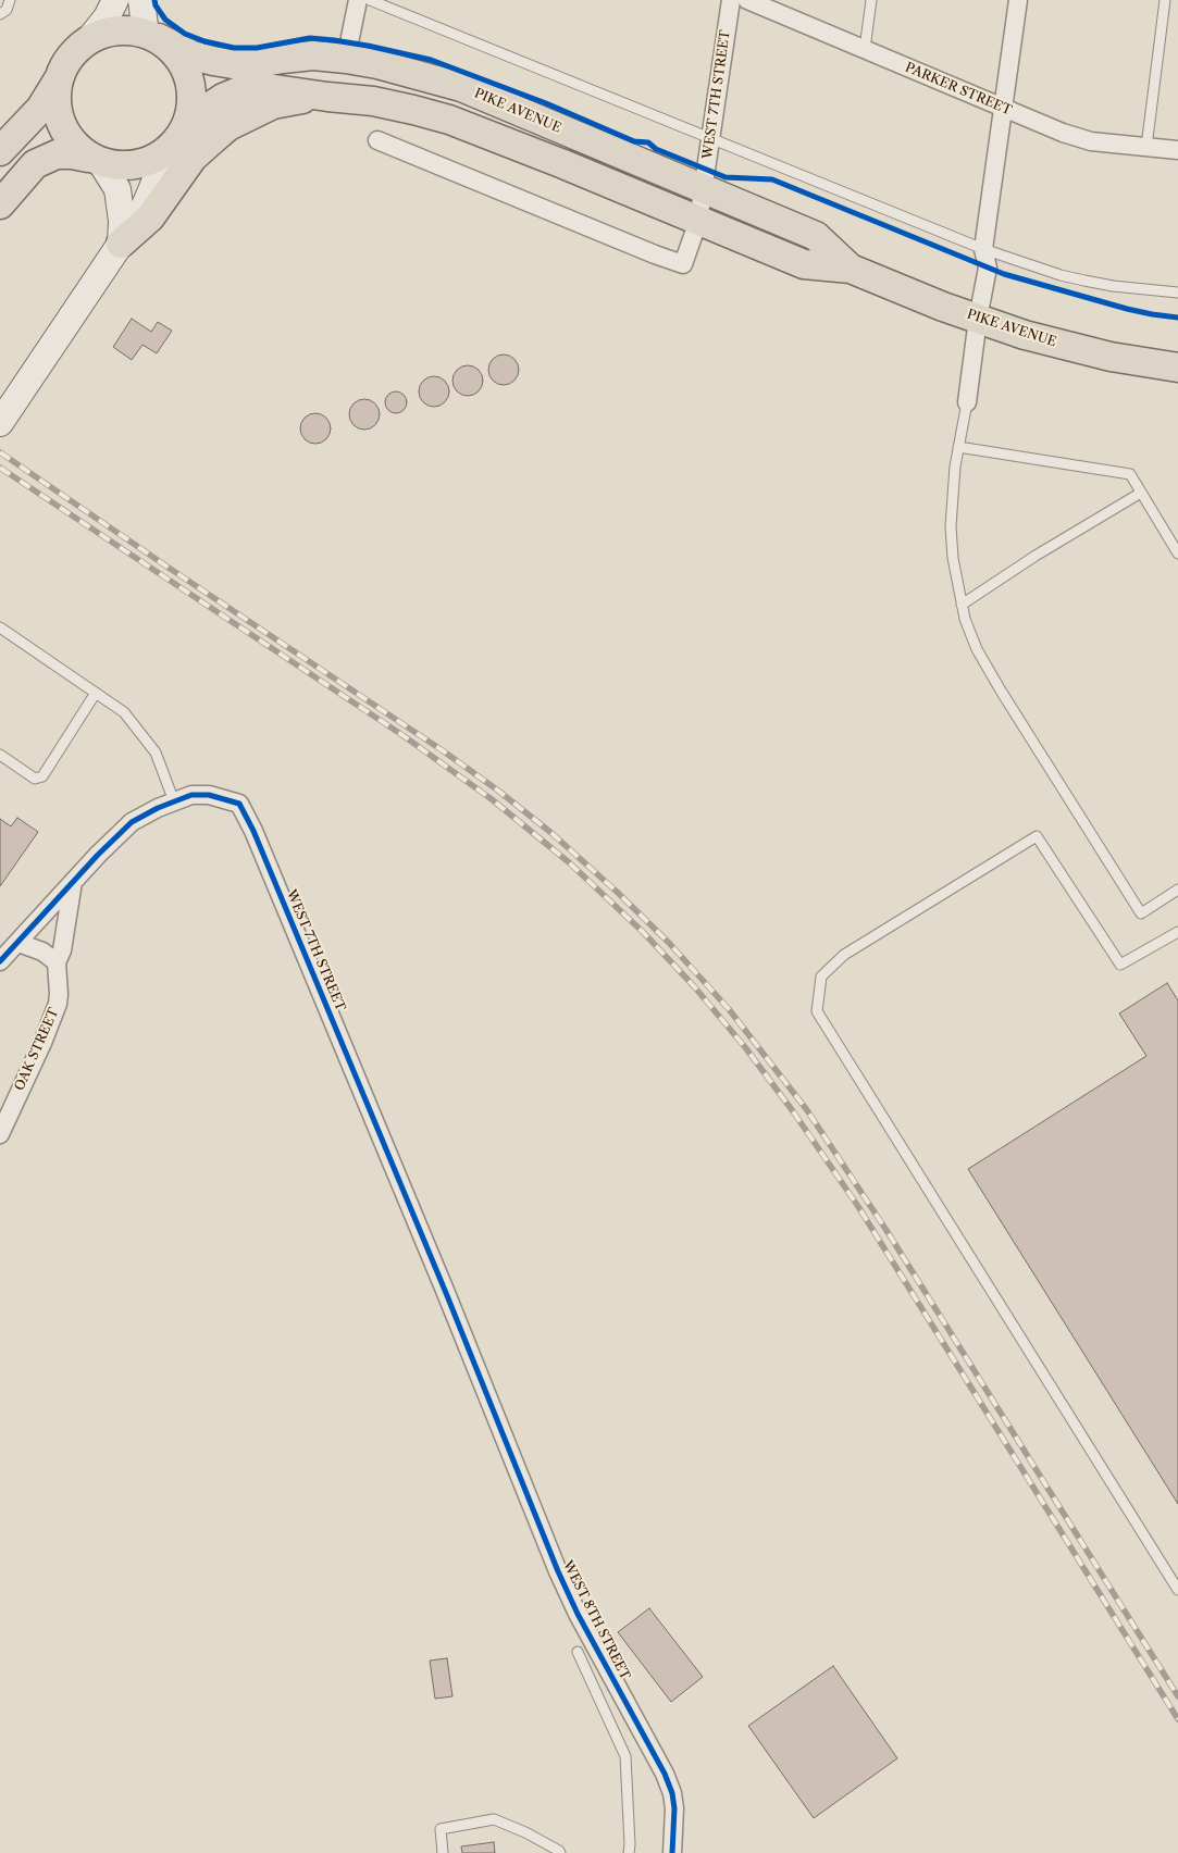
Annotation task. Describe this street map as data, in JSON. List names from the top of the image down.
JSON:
{
  "streets": {
    "main road": ["PIKE AVENUE"],
    "street": [
      "PARKER STREET",
      "WEST 7TH STREET",
      "OAK STREET",
      "WEST 8TH STREET"
    ]
  },
  "crossings": [
    ["WEST 7TH STREET", "PIKE AVENUE"],
    ["WEST 7TH STREET", "OAK STREET"],
    ["WEST 7TH STREET", "WEST 8TH STREET"]
  ]
}
